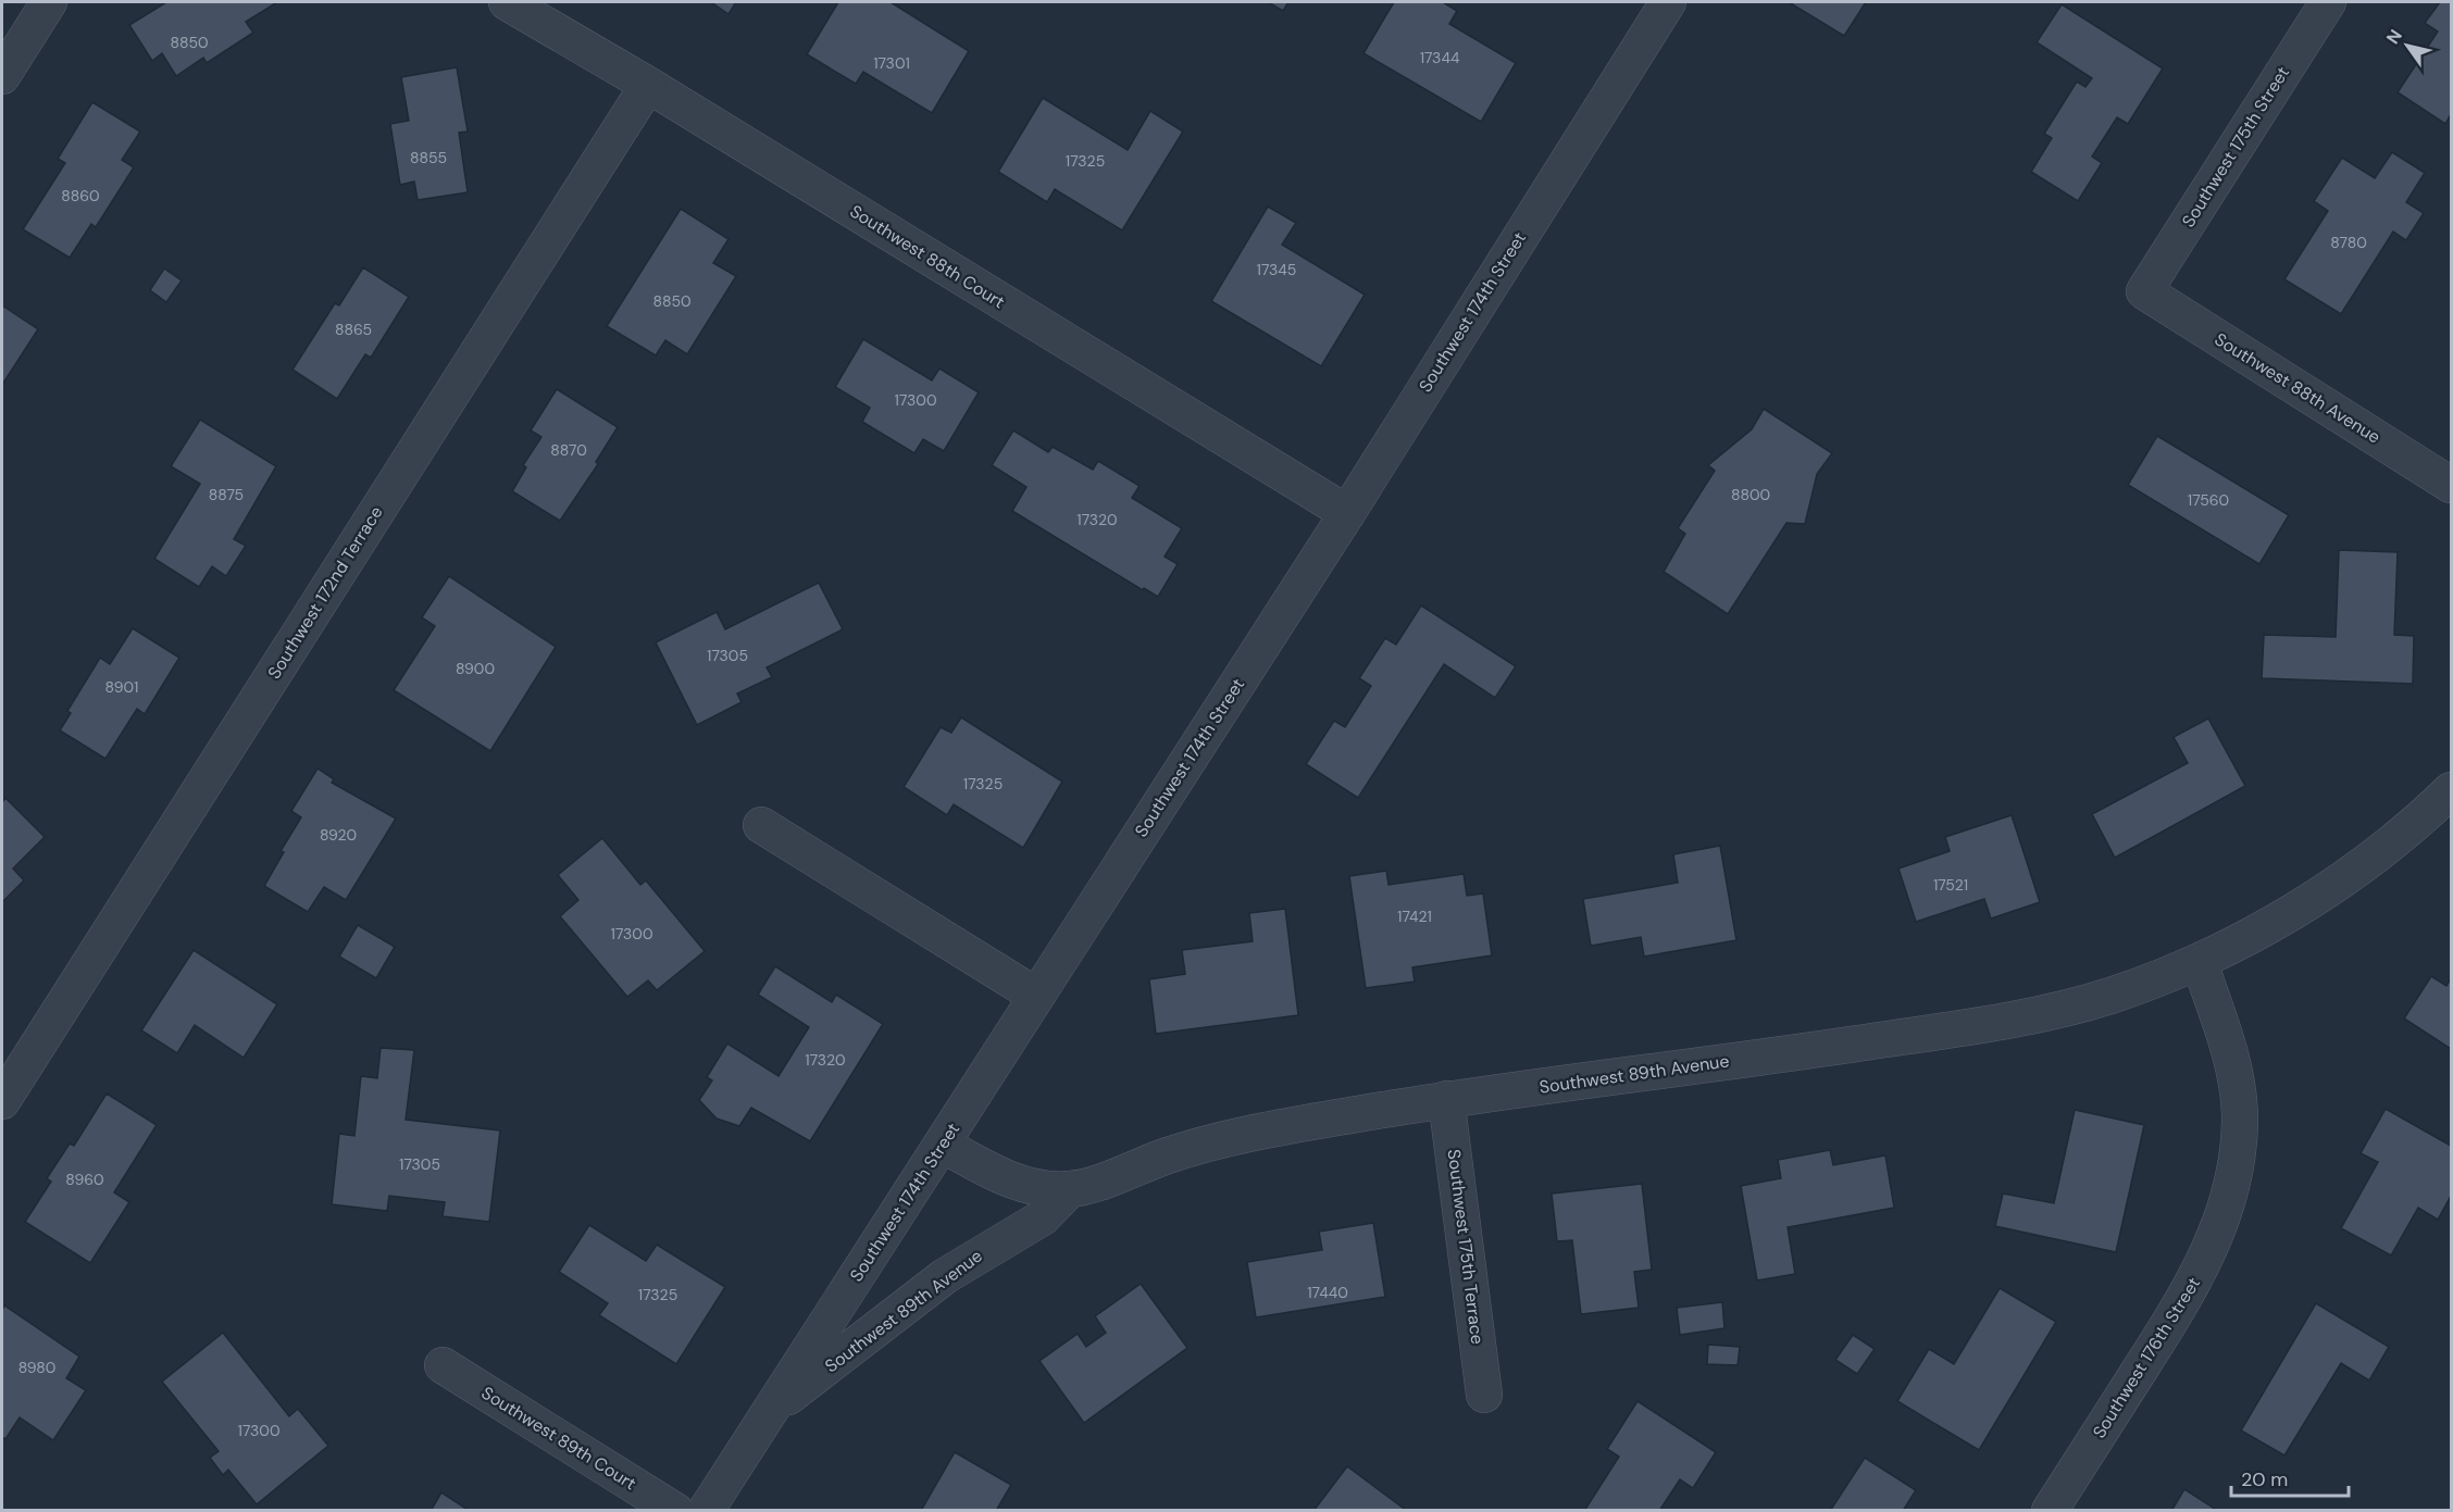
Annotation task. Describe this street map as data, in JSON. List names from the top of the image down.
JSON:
{
  "streets": {
    "street": [
      "Southwest 175th Street",
      "Southwest 88th Court",
      "Southwest 174th Street",
      "Southwest 88th Avenue",
      "Southwest 172nd Terrace",
      "Southwest 89th Avenue",
      "Southwest 175th Terrace",
      "Southwest 176th Street",
      "Southwest 89th Court"
    ]
  },
  "crossings": [
    ["Southwest 175th Street", "Southwest 88th Avenue"],
    ["Southwest 88th Court", "Southwest 174th Street"],
    ["Southwest 88th Court", "Southwest 172nd Terrace"],
    ["Southwest 174th Street", "Southwest 89th Avenue"],
    ["Southwest 89th Avenue", "Southwest 175th Terrace"],
    ["Southwest 89th Avenue", "Southwest 176th Street"]
  ],
  "house_numbers": [
    "8850",
    "17344",
    "17301",
    "8855",
    "17325",
    "8860",
    "8780",
    "17345",
    "8850",
    "8865",
    "17300",
    "8870",
    "8875",
    "8800",
    "17560",
    "17320",
    "17305",
    "8900",
    "8901",
    "17325",
    "8920",
    "17521",
    "17421",
    "17300",
    "17320",
    "17305",
    "8960",
    "17440",
    "17325",
    "8980",
    "17300"
  ],
  "scale_bar": "20 m",
  "north": "top left"
}
